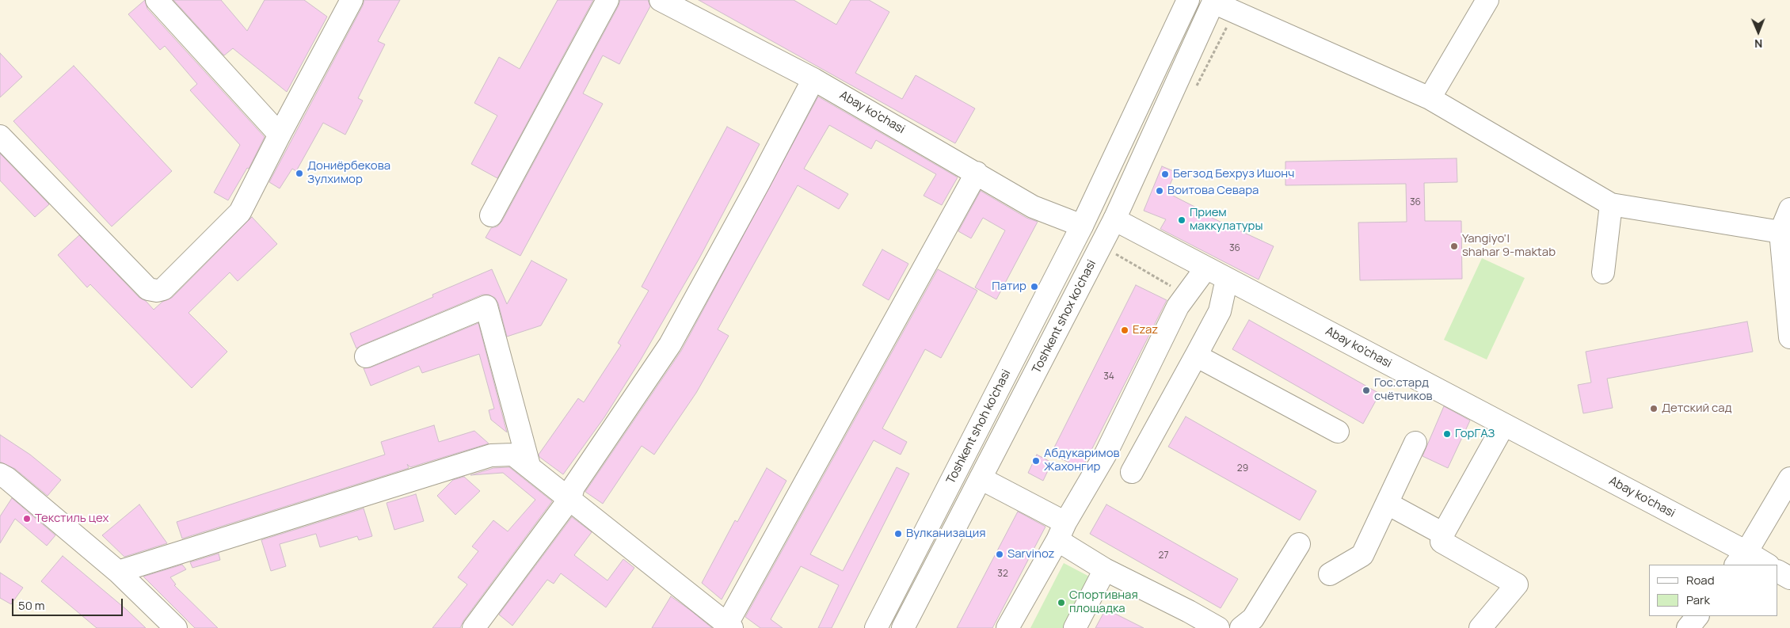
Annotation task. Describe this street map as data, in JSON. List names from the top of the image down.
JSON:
{
  "streets": {
    "street": ["Abay ko'chasi", "Toshkent shox ko'chasi", "Toshkent shoh ko'chasi"]
  },
  "crossings": [
    ["Abay ko'chasi", "Toshkent shox ko'chasi"],
    ["Abay ko'chasi", "Toshkent shoh ko'chasi"]
  ],
  "places": [
    "Дониёрбекова Зулхимор",
    "Бегзод Бехруз Ишонч",
    "Воитова Севара",
    "Прием маккулатуры",
    "Yangiyo'l shahar 9-maktab",
    "Патир",
    "Ezaz",
    "Гос.стард счётчиков",
    "Детский сад",
    "ГорГАЗ",
    "Абдукаримов Жахонгир",
    "Текстиль цех",
    "Вулканизация",
    "Sarvinoz",
    "Спортивная площадка"
  ],
  "house_numbers": [
    "36",
    "36",
    "34",
    "29",
    "27",
    "32"
  ],
  "legend": ["Road", "Park"],
  "scale_bar": "50 m",
  "north": "bottom"
}
